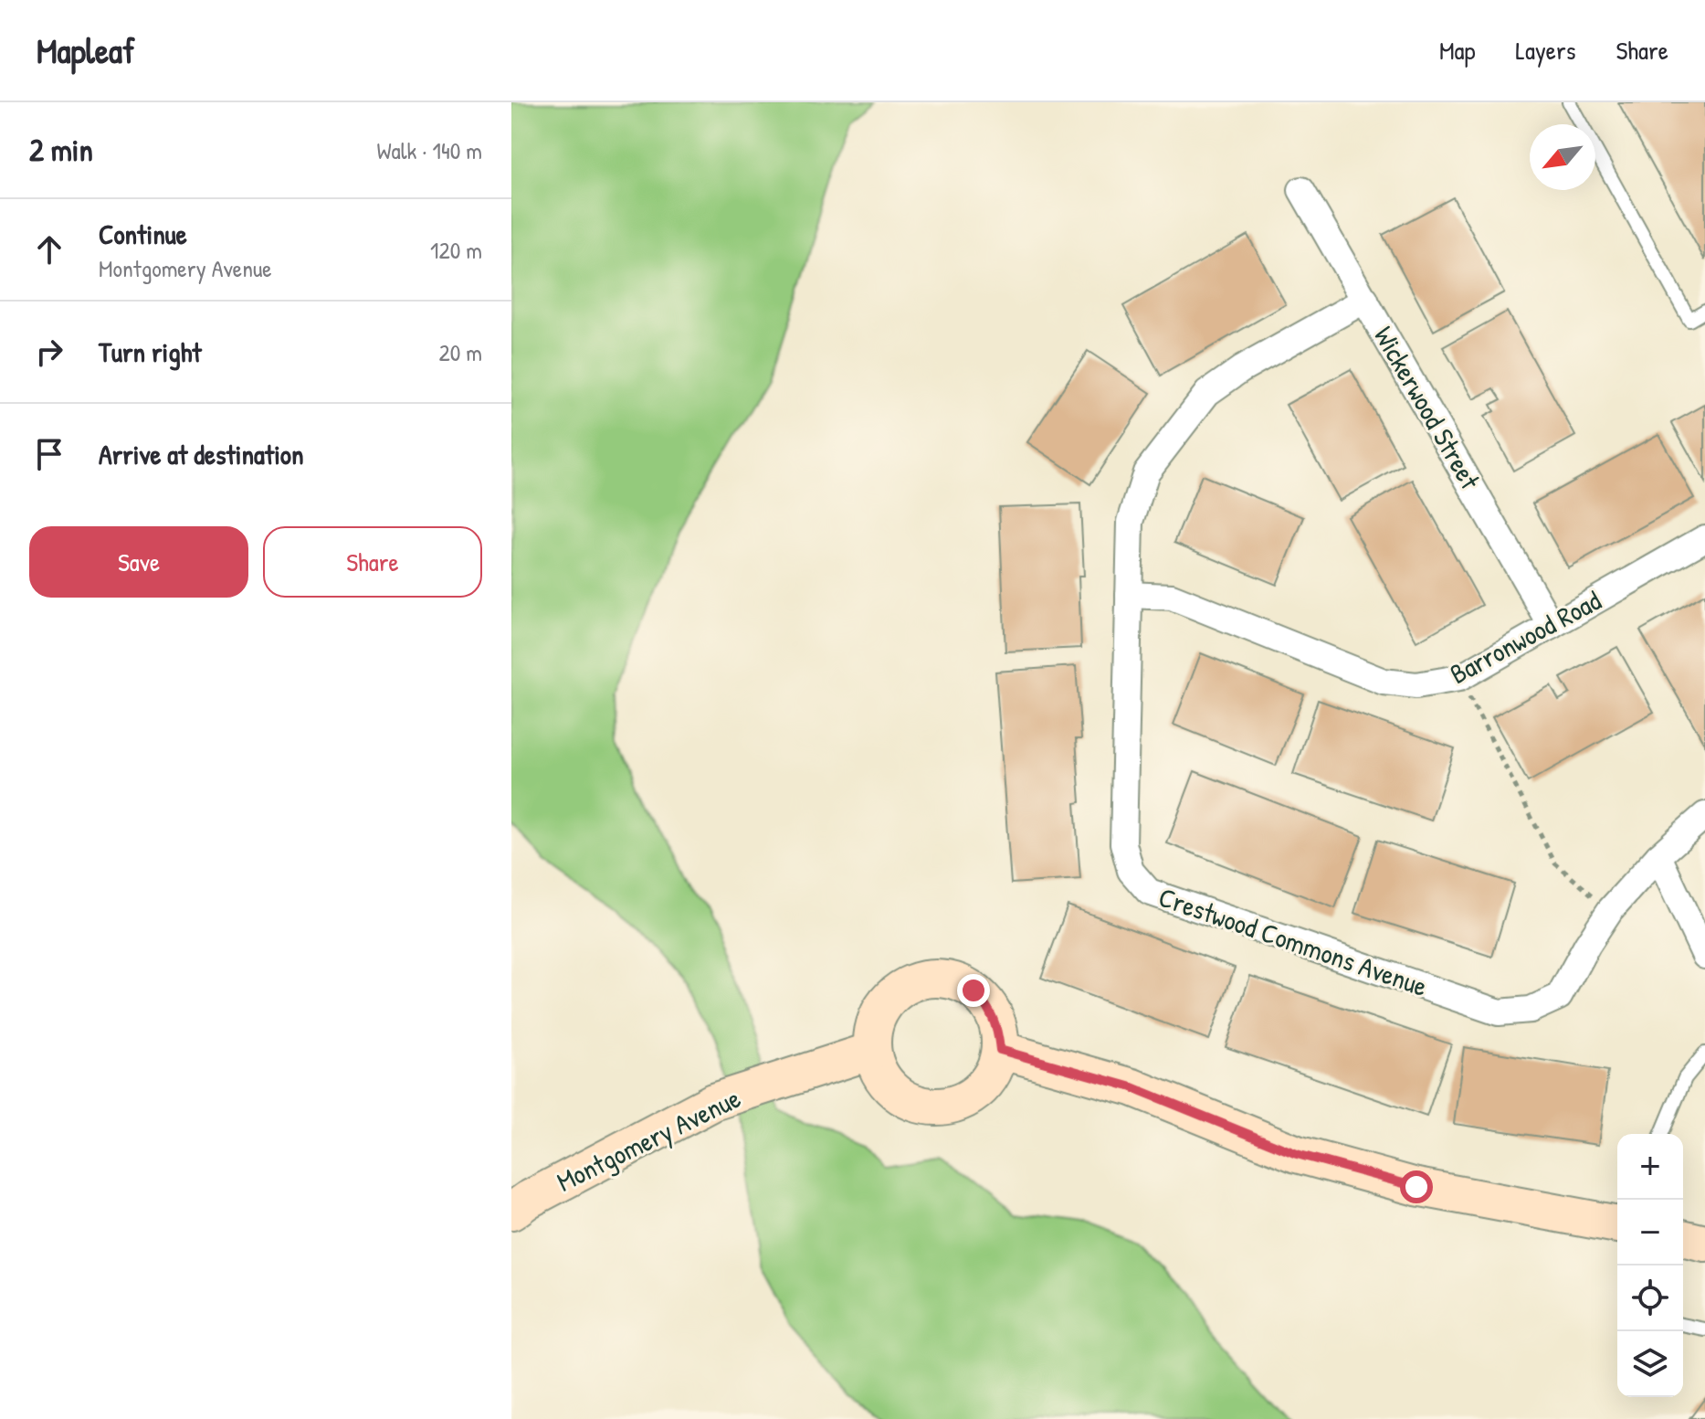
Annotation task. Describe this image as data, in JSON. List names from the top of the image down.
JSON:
{
  "streets": {
    "street": [
      "Wickerwood Street",
      "Barronwood Road",
      "Crestwood Commons Avenue",
      "Montgomery Avenue"
    ]
  },
  "crossings": [
    ["Wickerwood Street", "Barronwood Road"],
    ["Wickerwood Street", "Crestwood Commons Avenue"],
    ["Barronwood Road", "Crestwood Commons Avenue"]
  ],
  "north": "bottom left",
  "page": {
    "header": "Mapleaf",
    "nav": ["Map", "Layers", "Share"],
    "heading": ["2 min", "Walk · 140 m"],
    "list": [
      ["Continue", "Montgomery Avenue", "120 m"],
      ["Turn right", "20 m"],
      "Arrive at destination"
    ],
    "buttons": ["Save", "Share"],
    "map_buttons": ["+", "−"]
  }
}
